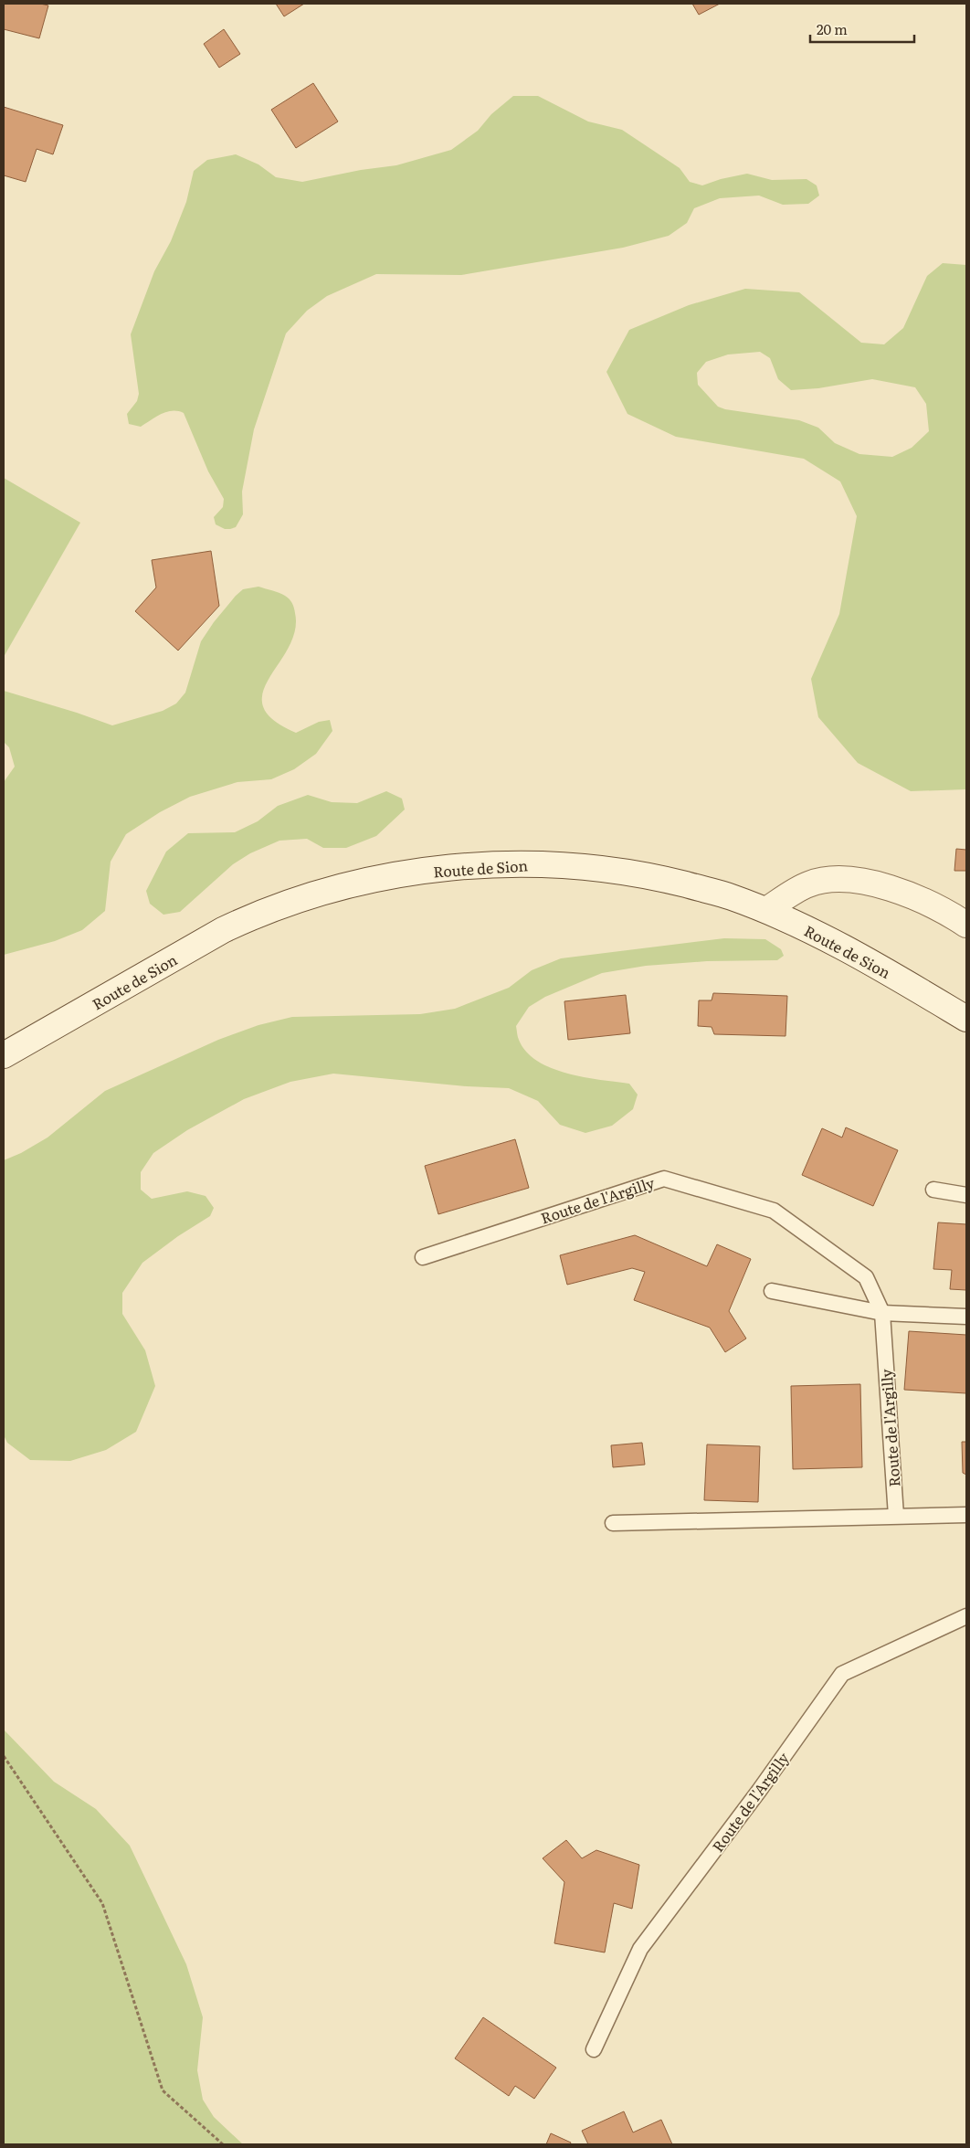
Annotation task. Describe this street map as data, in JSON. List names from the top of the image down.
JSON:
{
  "streets": {
    "main road": ["Route de Sion"],
    "lane": ["Route de l'Argilly"]
  },
  "scale_bar": "20 m"
}
